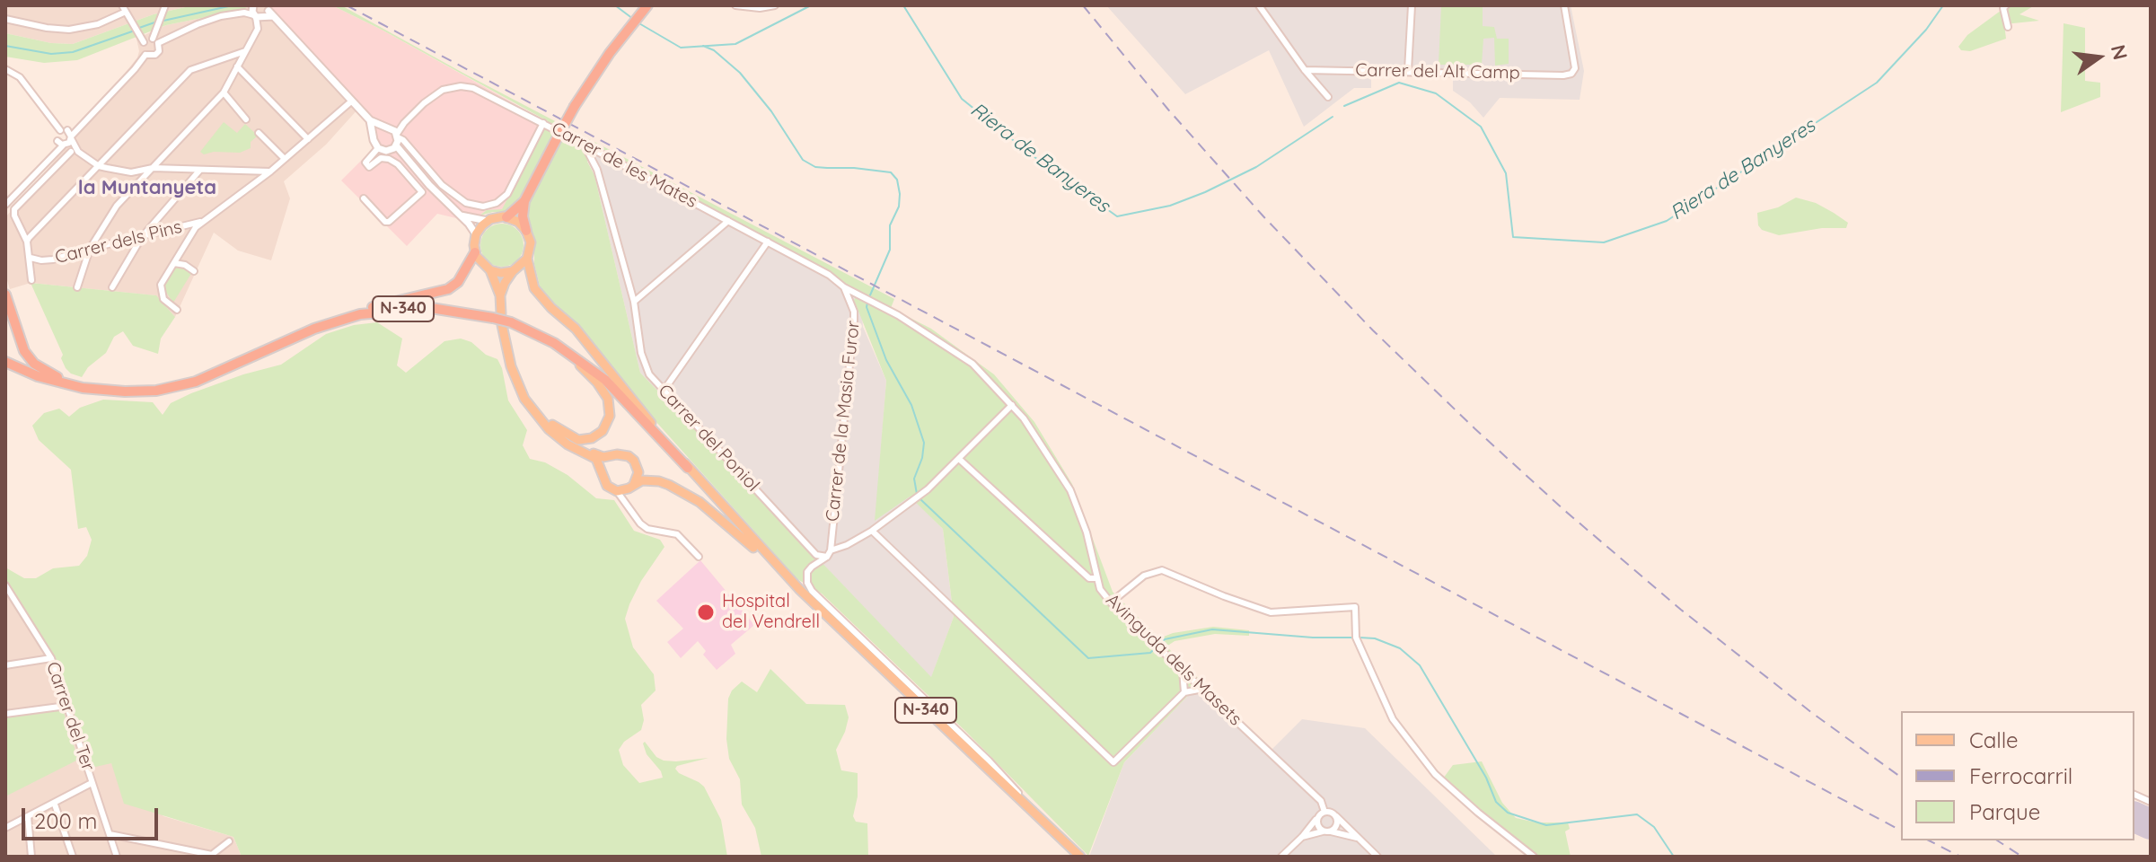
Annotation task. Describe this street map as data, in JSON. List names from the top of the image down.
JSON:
{
  "streets": {
    "highway": ["N-340"],
    "street": [
      "Carrer del Alt Camp",
      "Carrer de les Mates",
      "Carrer dels Pins",
      "Carrer de la Masia Furor",
      "Carrer del Poniol",
      "Avinguda dels Masets",
      "Carrer del Ter"
    ]
  },
  "crossings": [
    ["Carrer de les Mates", "Carrer de la Masia Furor"],
    ["Carrer de les Mates", "Carrer del Poniol"],
    ["Carrer de les Mates", "Avinguda dels Masets"],
    ["Carrer de la Masia Furor", "Carrer del Poniol"],
    ["Carrer de la Masia Furor", "Avinguda dels Masets"]
  ],
  "districts": ["la Muntanyeta"],
  "water": ["Riera de Banyeres"],
  "places": ["Hospital del Vendrell"],
  "legend": ["Calle", "Ferrocarril", "Parque"],
  "scale_bar": "200 m",
  "north": "right"
}
